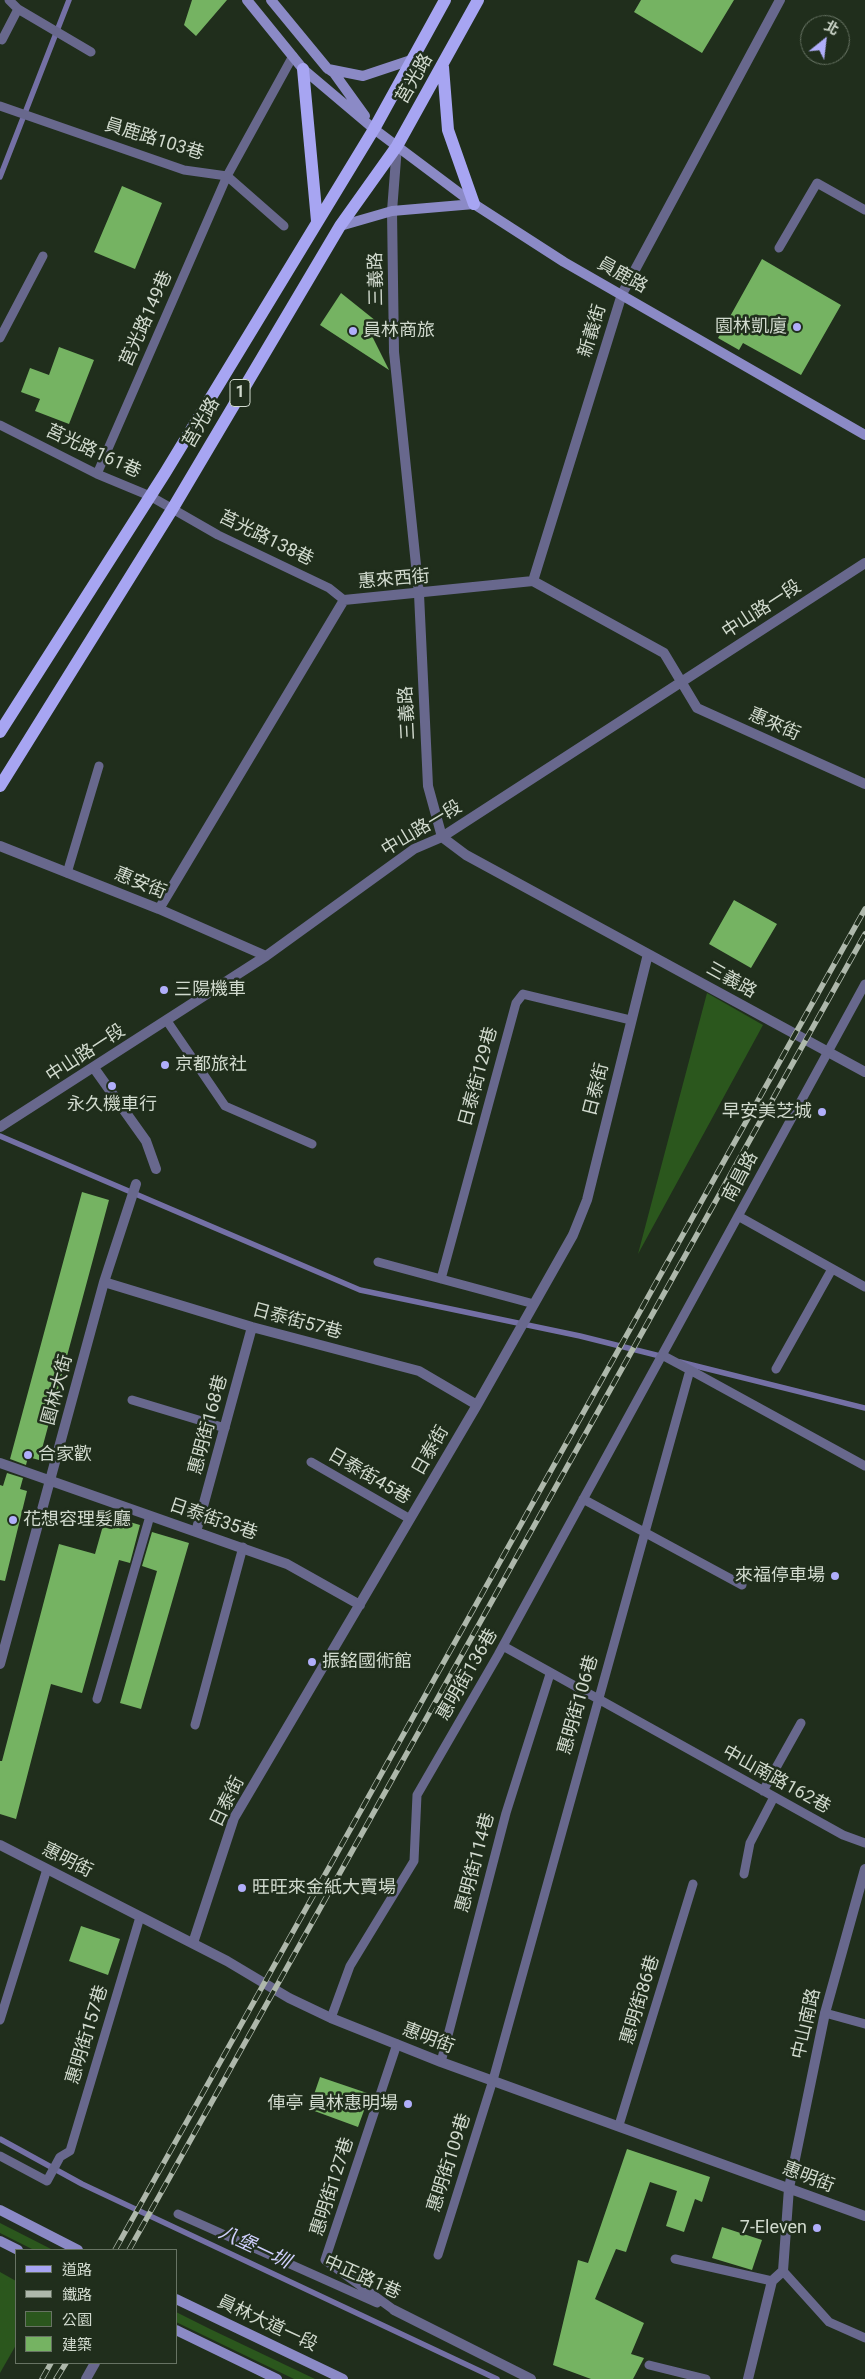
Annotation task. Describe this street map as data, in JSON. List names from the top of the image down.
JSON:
{
  "streets": {
    "main road": ["莒光路", "1"],
    "street": [
      "員鹿路",
      "三義路",
      "新義街",
      "惠來西街",
      "中山路一段",
      "惠來街",
      "惠安街",
      "日泰街",
      "日泰街57巷",
      "園林大街",
      "惠明街168巷",
      "日泰街35巷",
      "惠明街",
      "中山南路",
      "中正路1巷",
      "員林大道一段"
    ],
    "lane": [
      "員鹿路103巷",
      "莒光路149巷",
      "莒光路161巷",
      "莒光路138巷",
      "日泰街129巷",
      "南昌路",
      "日泰街45巷",
      "惠明街136巷",
      "惠明街106巷",
      "中山南路162巷",
      "惠明街114巷",
      "惠明街86巷",
      "惠明街157巷",
      "惠明街109巷",
      "惠明街127巷"
    ]
  },
  "crossings": [
    ["莒光路", "員鹿路"],
    ["莒光路", "三義路"],
    ["莒光路", "莒光路161巷"],
    ["莒光路", "莒光路138巷"],
    ["員鹿路103巷", "莒光路149巷"],
    ["員鹿路", "三義路"],
    ["員鹿路", "新義街"],
    ["三義路", "惠來西街"],
    ["三義路", "中山路一段"],
    ["三義路", "日泰街"],
    ["三義路", "南昌路"],
    ["莒光路149巷", "莒光路161巷"],
    ["新義街", "惠來西街"],
    ["莒光路161巷", "莒光路138巷"],
    ["莒光路138巷", "惠來西街"],
    ["惠來西街", "惠安街"],
    ["中山路一段", "惠來街"],
    ["中山路一段", "惠安街"],
    ["日泰街129巷", "日泰街"],
    ["日泰街", "日泰街57巷"],
    ["日泰街", "日泰街45巷"],
    ["日泰街", "日泰街35巷"],
    ["日泰街", "惠明街"],
    ["南昌路", "惠明街136巷"],
    ["日泰街57巷", "園林大街"],
    ["日泰街57巷", "惠明街168巷"],
    ["園林大街", "日泰街35巷"],
    ["惠明街168巷", "日泰街35巷"],
    ["惠明街136巷", "中山南路162巷"],
    ["惠明街136巷", "惠明街"],
    ["惠明街106巷", "中山南路162巷"],
    ["惠明街106巷", "惠明街"],
    ["惠明街106巷", "惠明街109巷"],
    ["中山南路162巷", "惠明街114巷"],
    ["惠明街", "惠明街114巷"],
    ["惠明街", "惠明街86巷"],
    ["惠明街", "中山南路"],
    ["惠明街", "惠明街157巷"],
    ["惠明街", "惠明街109巷"],
    ["惠明街", "惠明街127巷"],
    ["惠明街127巷", "中正路1巷"]
  ],
  "water": ["八堡一圳"],
  "places": [
    "園林凱廈",
    "員林商旅",
    "三陽機車",
    "京都旅社",
    "永久機車行",
    "早安美芝城",
    "合家歡",
    "花想容理髮廳",
    "來福停車場",
    "振銘國術館",
    "旺旺來金紙大賣場",
    "俥亭 員林惠明場",
    "7-Eleven"
  ],
  "legend": [
    "道路",
    "鐵路",
    "公園",
    "建築"
  ],
  "north": "top right"
}
